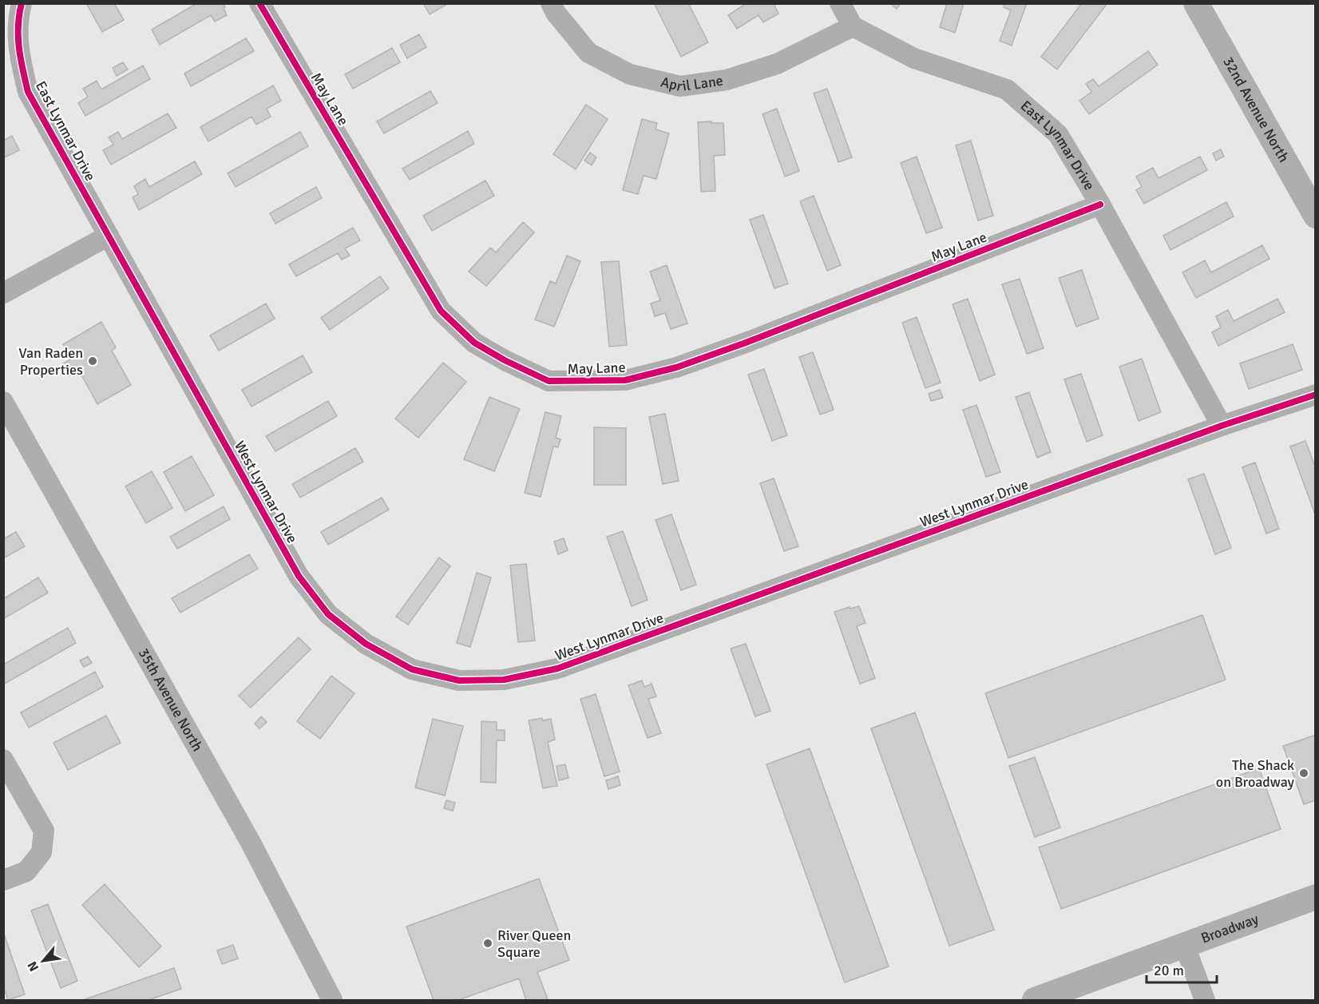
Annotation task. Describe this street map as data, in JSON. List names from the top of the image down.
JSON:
{
  "streets": {
    "street": [
      "April Lane",
      "May Lane",
      "32nd Avenue North",
      "East Lynmar Drive",
      "West Lynmar Drive",
      "35th Avenue North",
      "Broadway"
    ]
  },
  "crossings": [
    ["April Lane", "East Lynmar Drive"],
    ["May Lane", "East Lynmar Drive"],
    ["East Lynmar Drive", "West Lynmar Drive"]
  ],
  "places": ["Van Raden Properties", "The Shack on Broadway", "River Queen Square"],
  "scale_bar": "20 m",
  "north": "bottom left"
}
